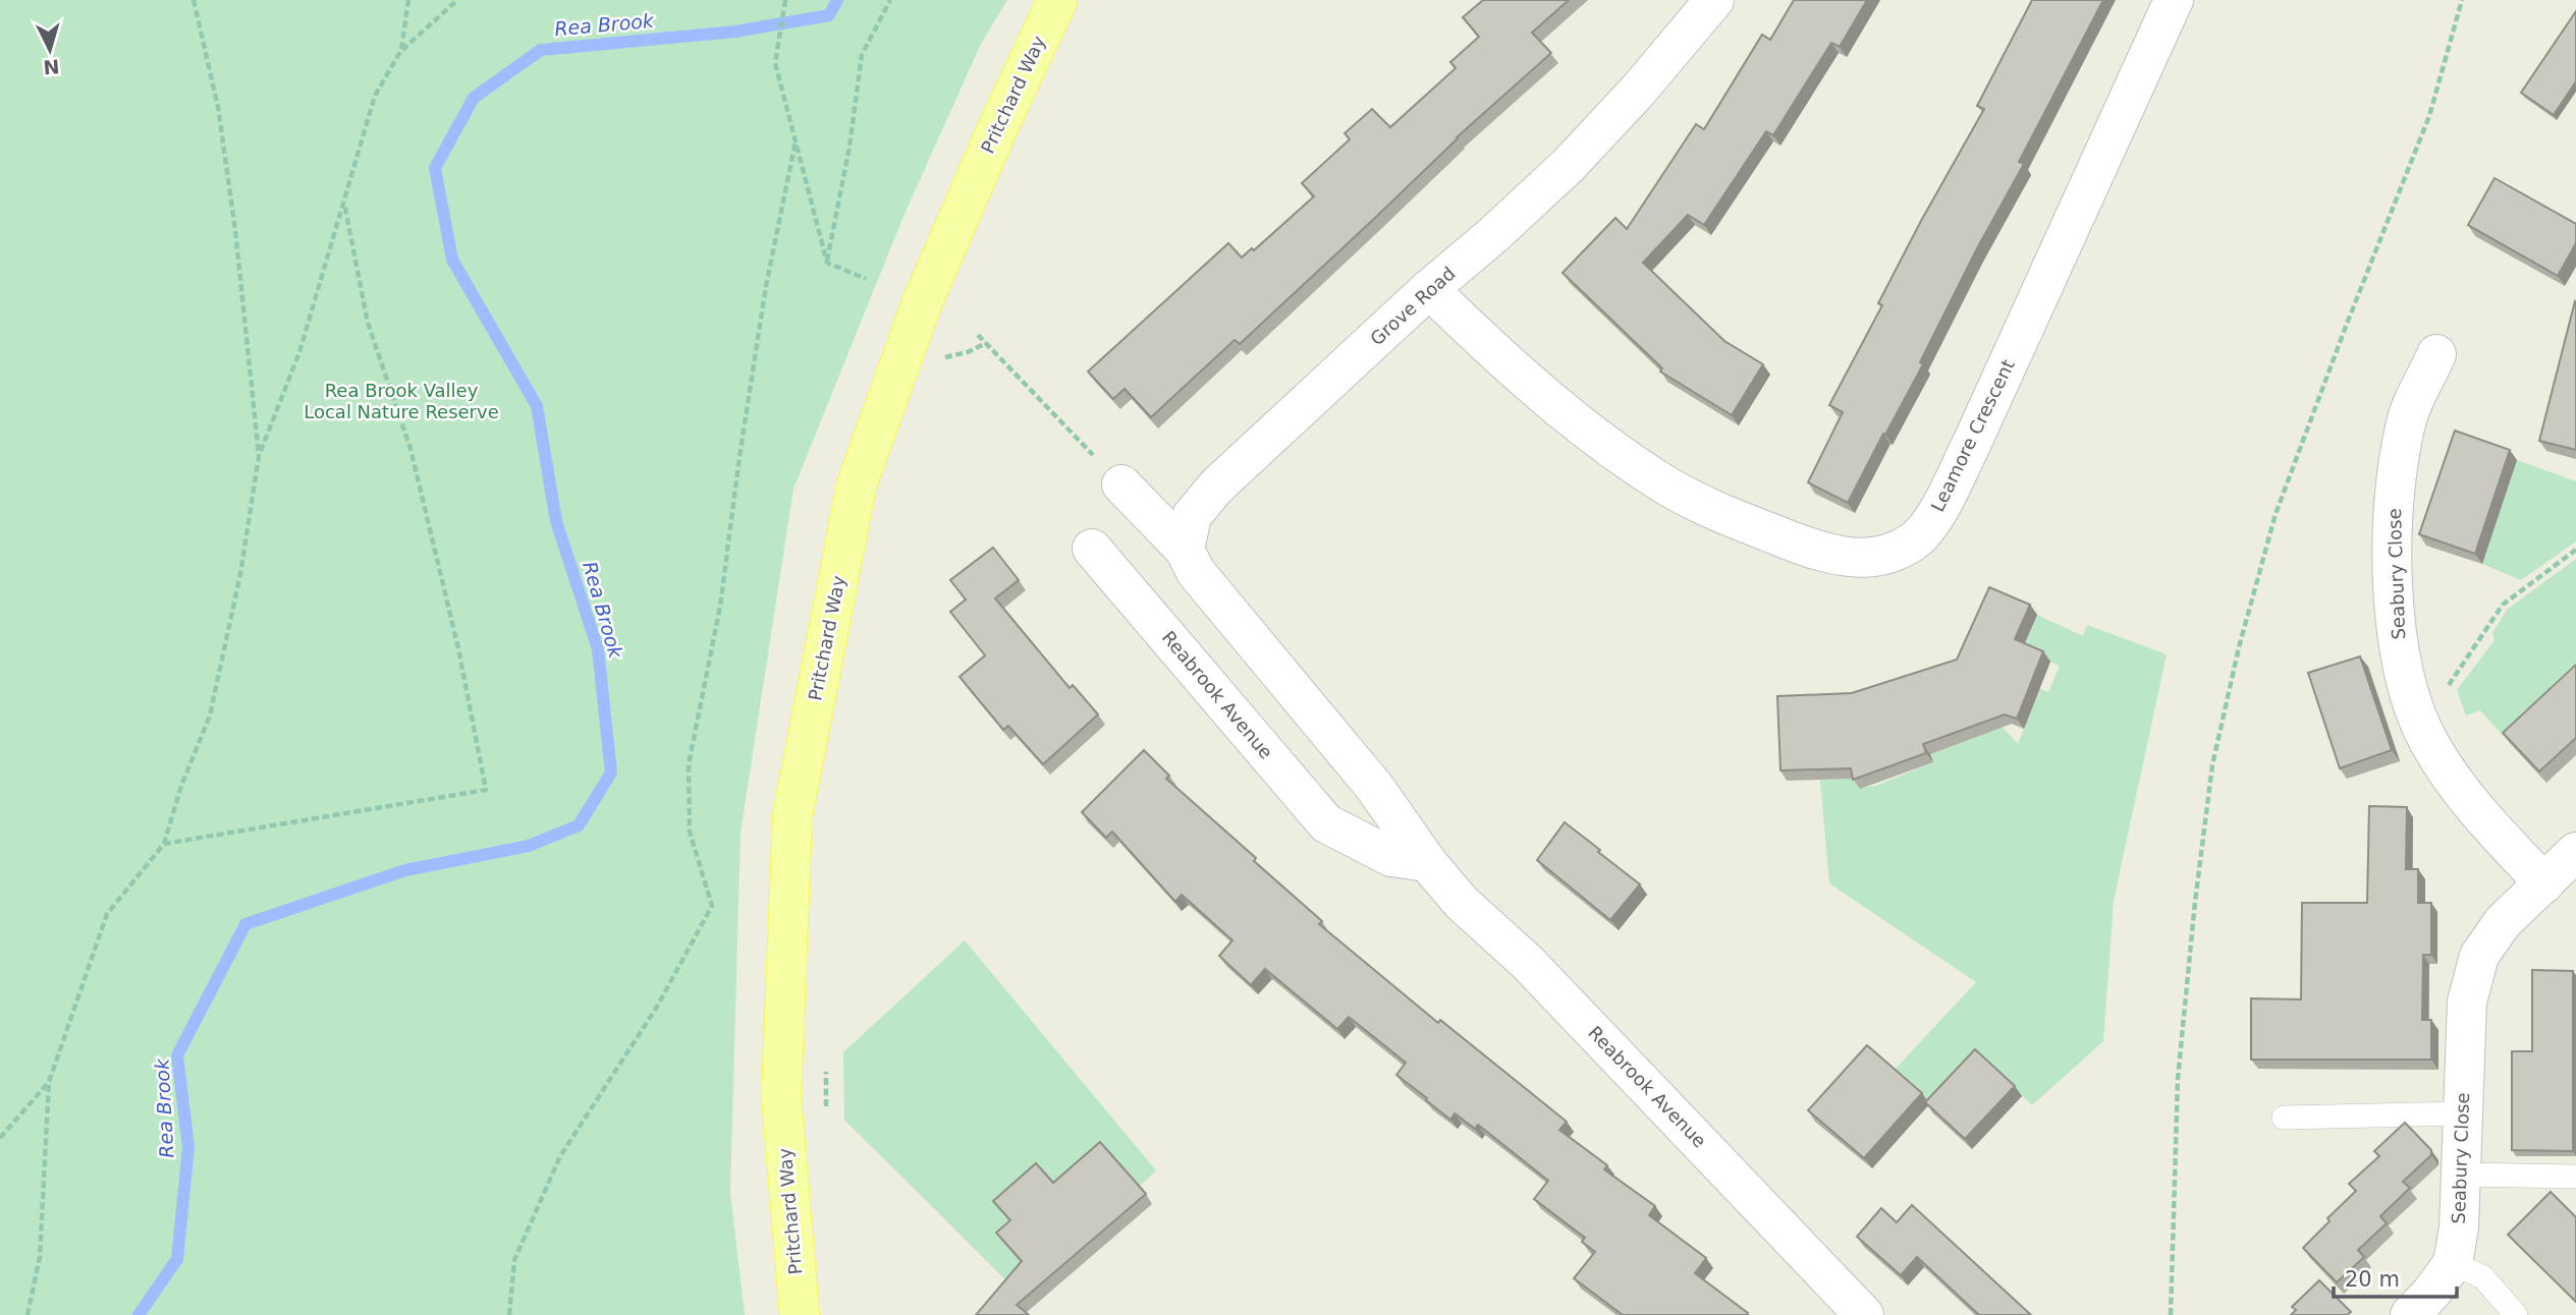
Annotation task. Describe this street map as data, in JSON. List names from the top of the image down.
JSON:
{
  "streets": {
    "main road": ["Pritchard Way"],
    "street": [
      "Grove Road",
      "Leamore Crescent",
      "Seabury Close",
      "Reabrook Avenue"
    ]
  },
  "crossings": [
    ["Grove Road", "Leamore Crescent"],
    ["Grove Road", "Reabrook Avenue"]
  ],
  "water": ["Rea Brook"],
  "parks": ["Rea Brook Valley Local Nature Reserve"],
  "scale_bar": "20 m",
  "north": "bottom"
}
